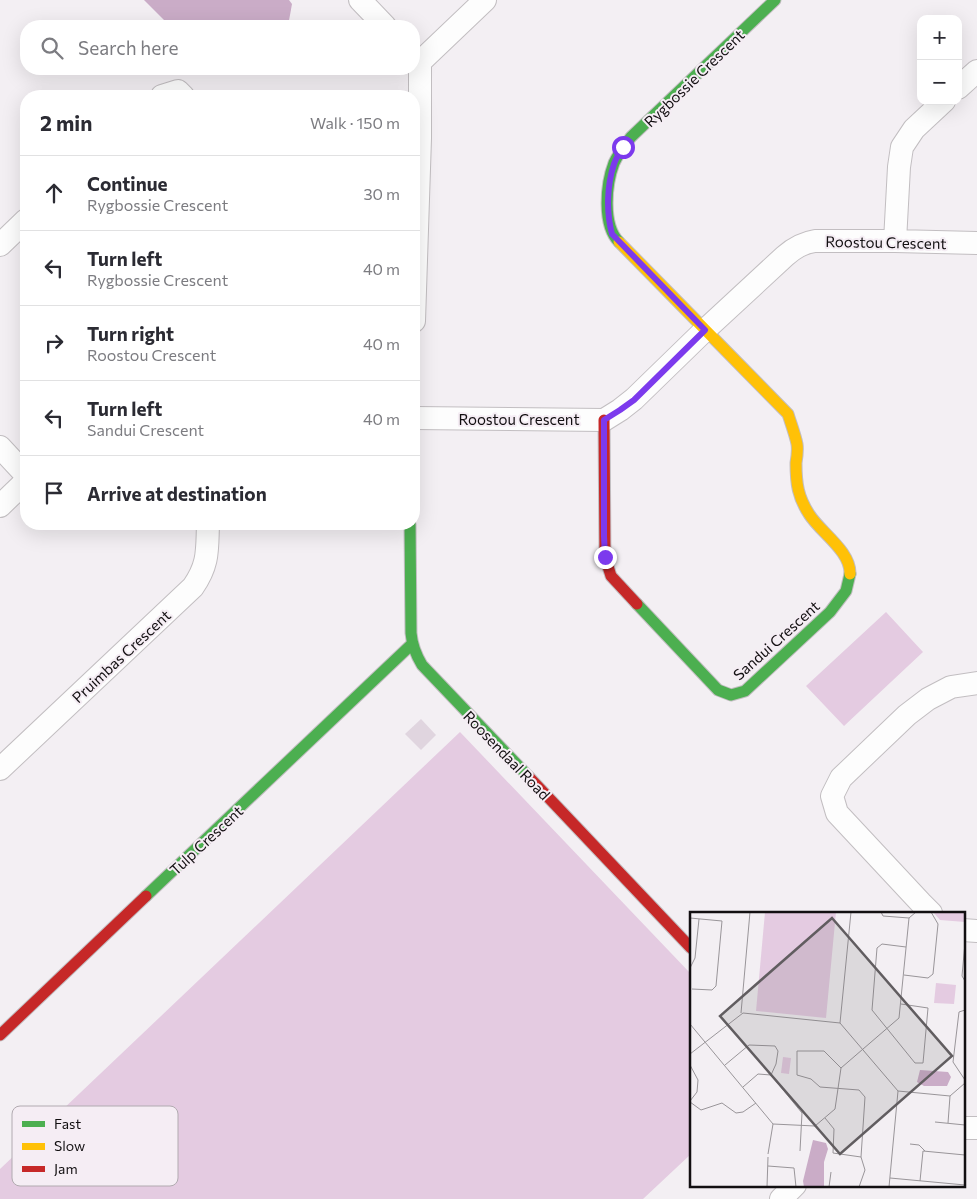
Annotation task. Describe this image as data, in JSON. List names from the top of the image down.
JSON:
{
  "streets": {
    "street": [
      "Rygbossie Crescent",
      "Roostou Crescent",
      "Sandui Crescent",
      "Pruimbas Crescent",
      "Roosendaal Road",
      "Tulp Crescent"
    ]
  },
  "crossings": [
    ["Rygbossie Crescent", "Roostou Crescent"],
    ["Rygbossie Crescent", "Sandui Crescent"],
    ["Roostou Crescent", "Sandui Crescent"],
    ["Roosendaal Road", "Tulp Crescent"]
  ],
  "legend": ["Fast", "Slow", "Jam"],
  "page": {
    "map_buttons": ["+", "−"],
    "search": "Search here",
    "heading": ["2 min", "Walk · 150 m"],
    "list": [
      ["Continue", "Rygbossie Crescent", "30 m"],
      ["Turn left", "Rygbossie Crescent", "40 m"],
      ["Turn right", "Roostou Crescent", "40 m"],
      ["Turn left", "Sandui Crescent", "40 m"],
      "Arrive at destination"
    ]
  }
}
